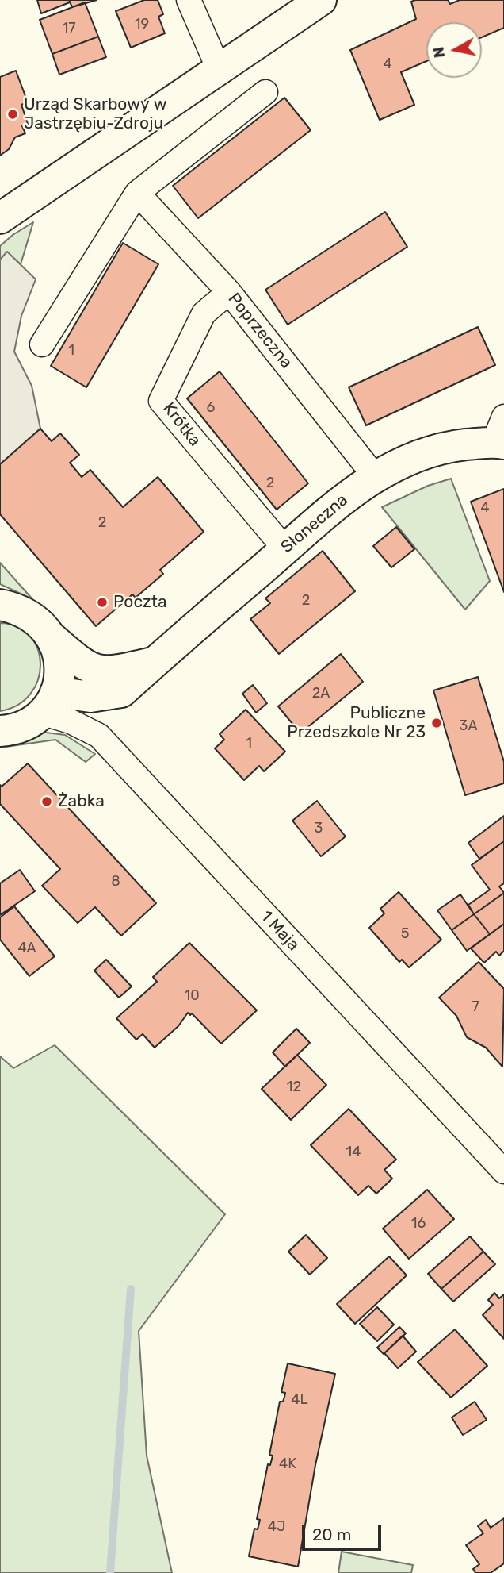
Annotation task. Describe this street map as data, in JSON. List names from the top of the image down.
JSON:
{
  "streets": {
    "street": [
      "Poprzeczna",
      "Krótka",
      "Słoneczna",
      "1 Maja"
    ]
  },
  "crossings": [
    ["Poprzeczna", "Krótka"],
    ["Poprzeczna", "Słoneczna"],
    ["Krótka", "Słoneczna"],
    ["Słoneczna", "1 Maja"]
  ],
  "places": [
    "Urząd Skarbowy w Jastrzębiu-Zdroju",
    "Poczta",
    "Publiczne Przedszkole Nr 23",
    "Żabka"
  ],
  "house_numbers": [
    "19",
    "17",
    "4",
    "1",
    "6",
    "2",
    "4",
    "2",
    "2",
    "2A",
    "3A",
    "1",
    "3",
    "8",
    "5",
    "4A",
    "10",
    "7",
    "12",
    "14",
    "16",
    "4L",
    "4K",
    "4J"
  ],
  "scale_bar": "20 m",
  "north": "left"
}
